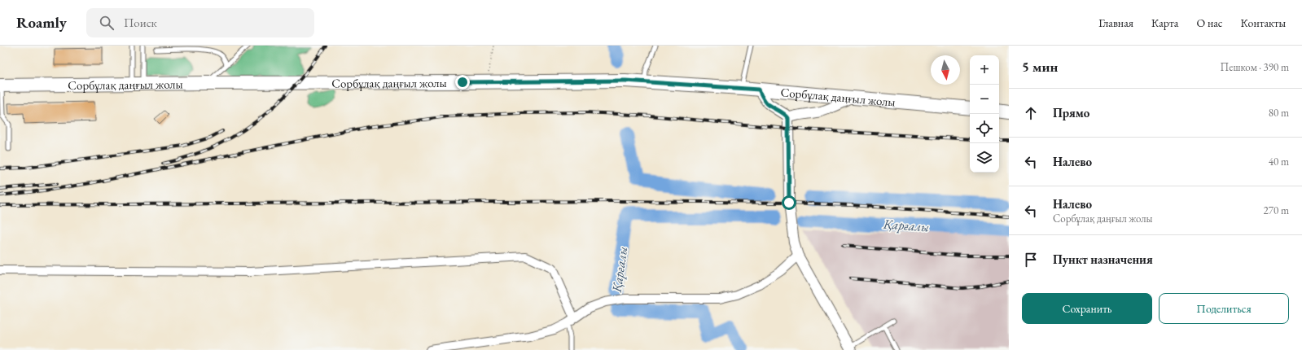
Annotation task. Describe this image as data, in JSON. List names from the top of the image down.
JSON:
{
  "streets": {
    "main road": ["Сорбұлақ даңғыл жолы"]
  },
  "water": ["Қарғалы"],
  "north": "bottom",
  "page": {
    "header": "Roamly",
    "search": "Поиск",
    "nav": [
      "Главная",
      "Карта",
      "О нас",
      "Контакты"
    ],
    "heading": ["5 мин", "Пешком · 390 m"],
    "map_buttons": ["+", "−"],
    "list": [
      ["Прямо", "80 m"],
      ["Налево", "40 m"],
      ["Налево", "Сорбұлақ даңғыл жолы", "270 m"],
      "Пункт назначения"
    ],
    "buttons": ["Сохранить", "Поделиться"]
  }
}
